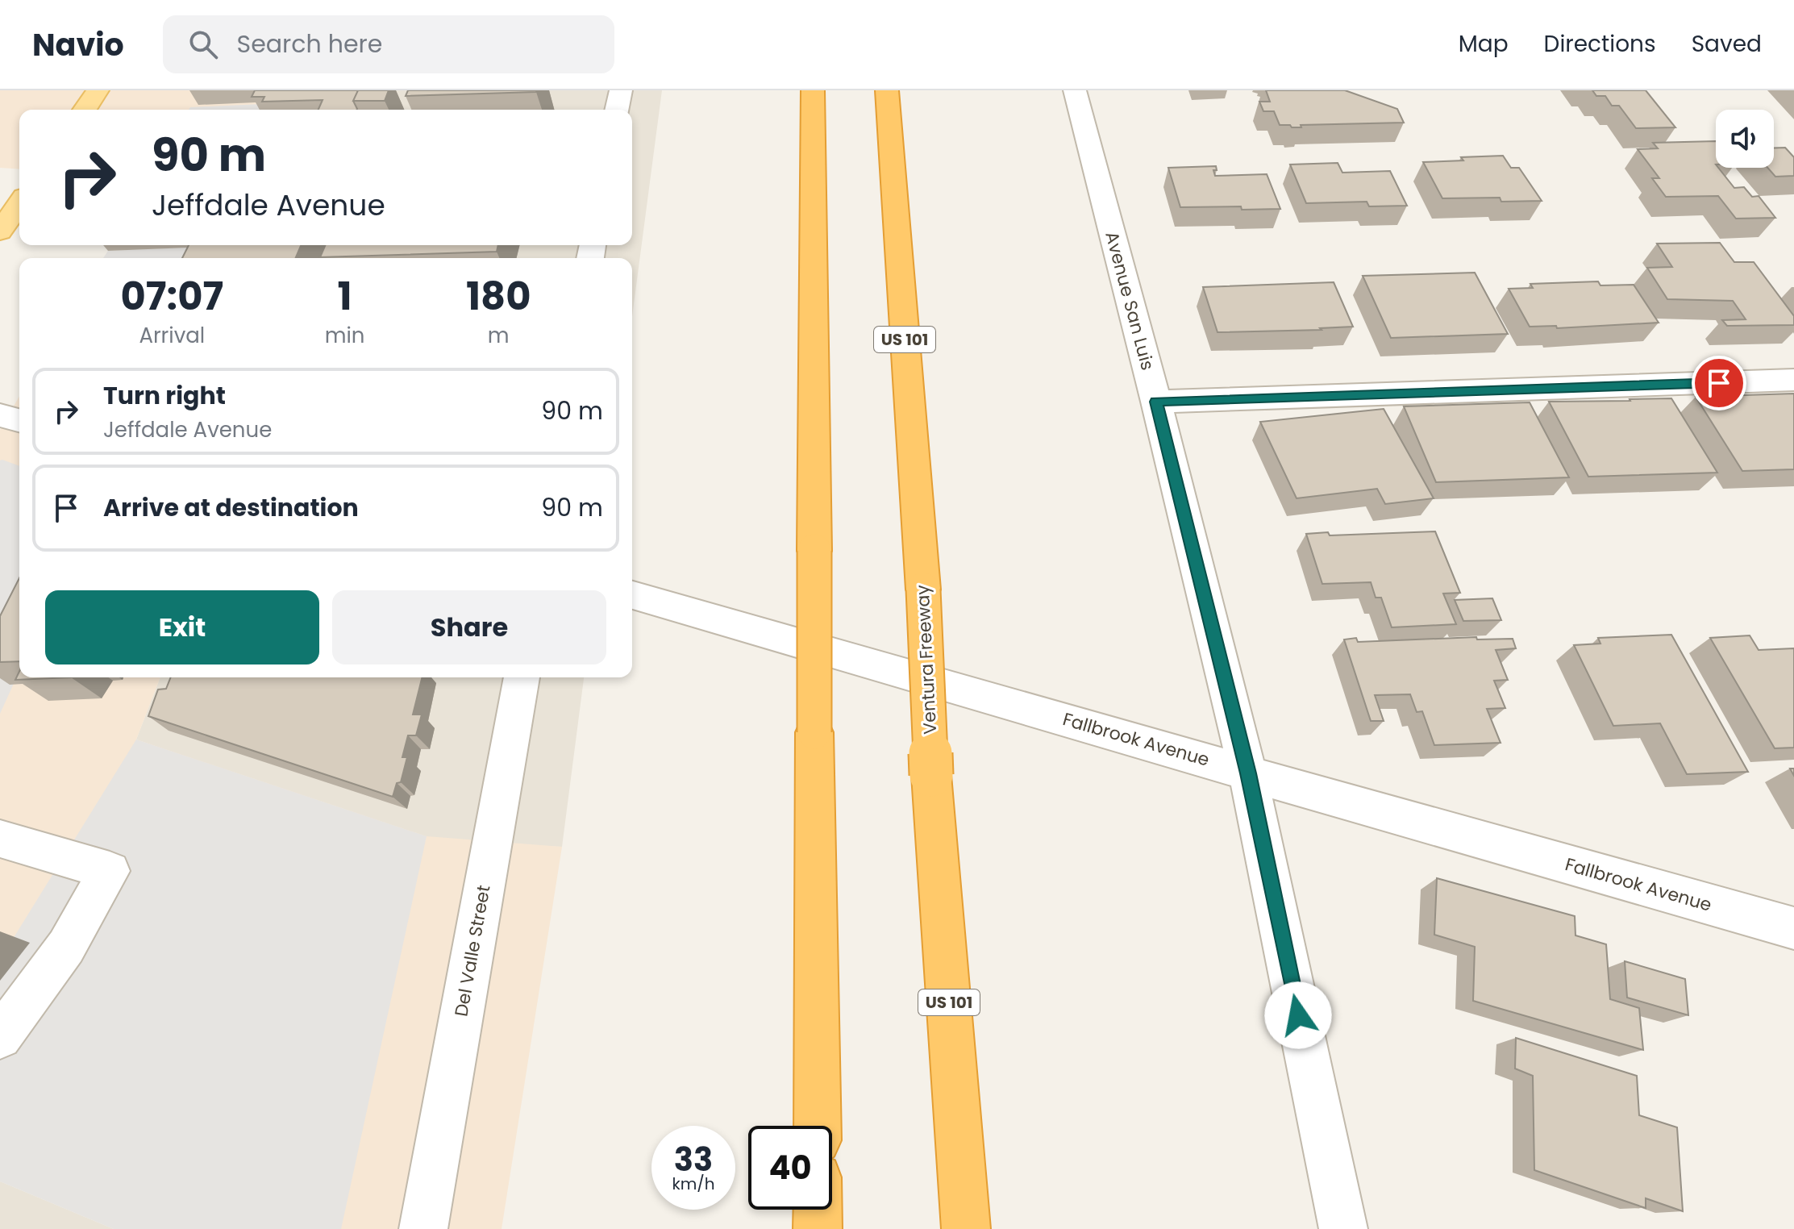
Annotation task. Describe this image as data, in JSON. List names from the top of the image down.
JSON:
{
  "streets": {
    "highway": ["US 101", "Ventura Freeway"],
    "street": ["Avenue San Luis", "Fallbrook Avenue", "Del Valle Street"]
  },
  "crossings": [
    ["Avenue San Luis", "Fallbrook Avenue"]
  ],
  "page": {
    "header": "Navio",
    "search": "Search here",
    "nav": ["Map", "Directions", "Saved"],
    "turn": ["90 m", "Jeffdale Avenue"],
    "eta": [
      "07:07",
      "Arrival",
      "1",
      "min",
      "180",
      "m"
    ],
    "list": [
      {
        "name": "Turn right",
        "note": "Jeffdale Avenue",
        "value": "90 m"
      },
      {
        "name": "Arrive at destination",
        "value": "90 m"
      }
    ],
    "buttons": ["Exit", "Share"],
    "speed": "33 km/h",
    "limit": "40"
  }
}
